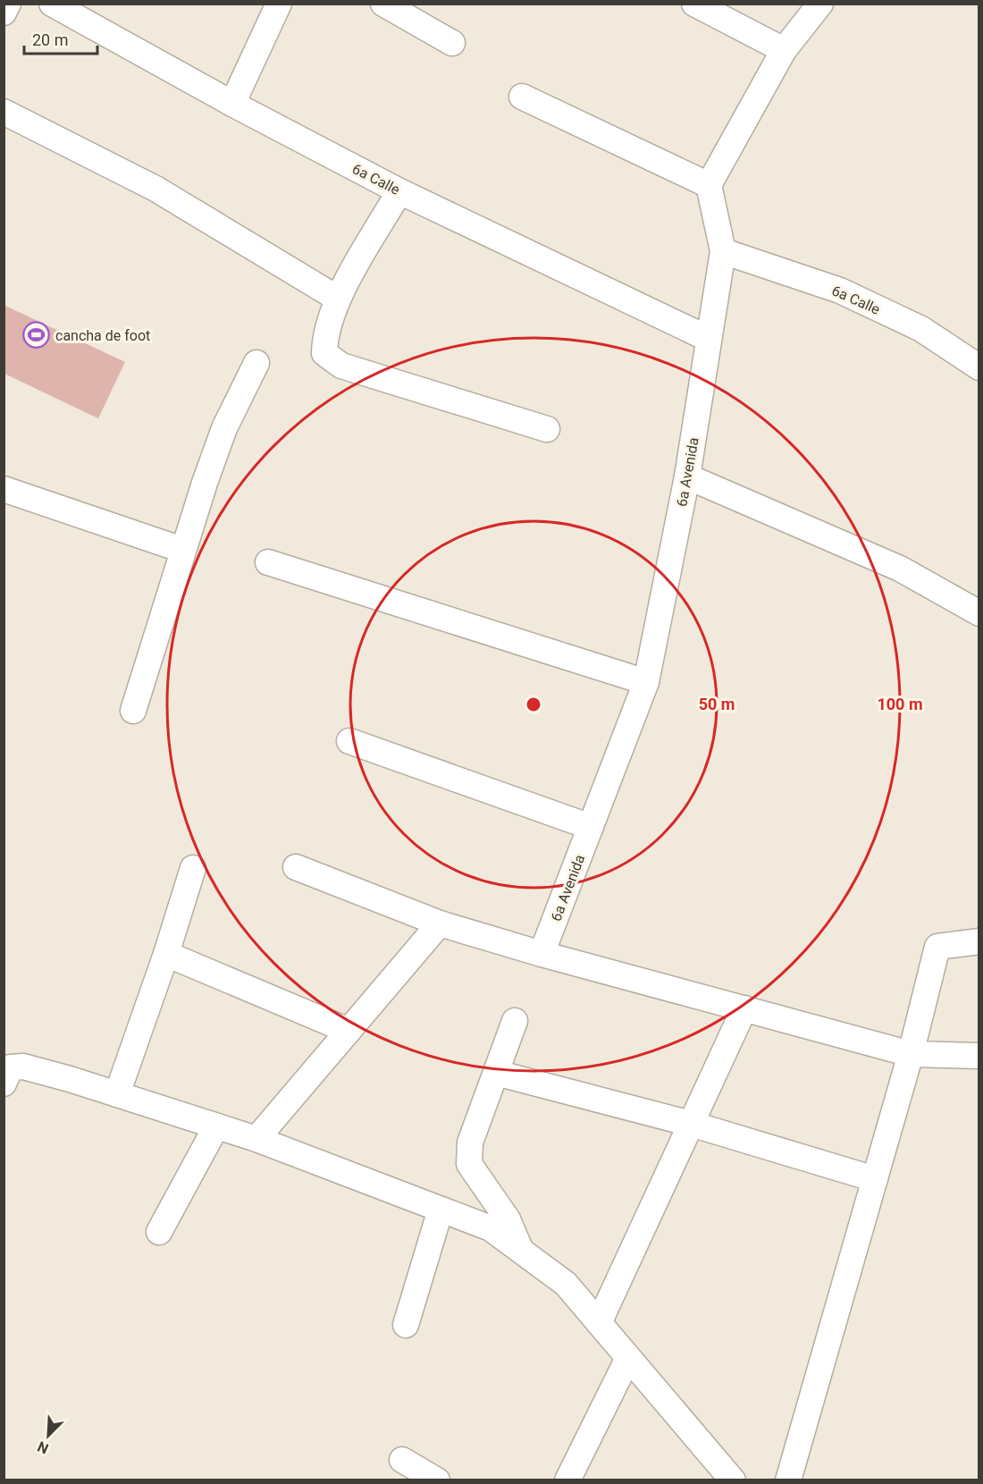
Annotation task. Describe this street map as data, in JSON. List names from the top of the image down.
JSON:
{
  "streets": {
    "street": ["6a Calle", "6a Avenida"]
  },
  "crossings": [
    ["6a Calle", "6a Avenida"]
  ],
  "places": {
    "sports": ["cancha de foot"]
  },
  "scale_bar": "20 m",
  "north": "bottom left",
  "rings": ["50 m", "100 m"]
}
